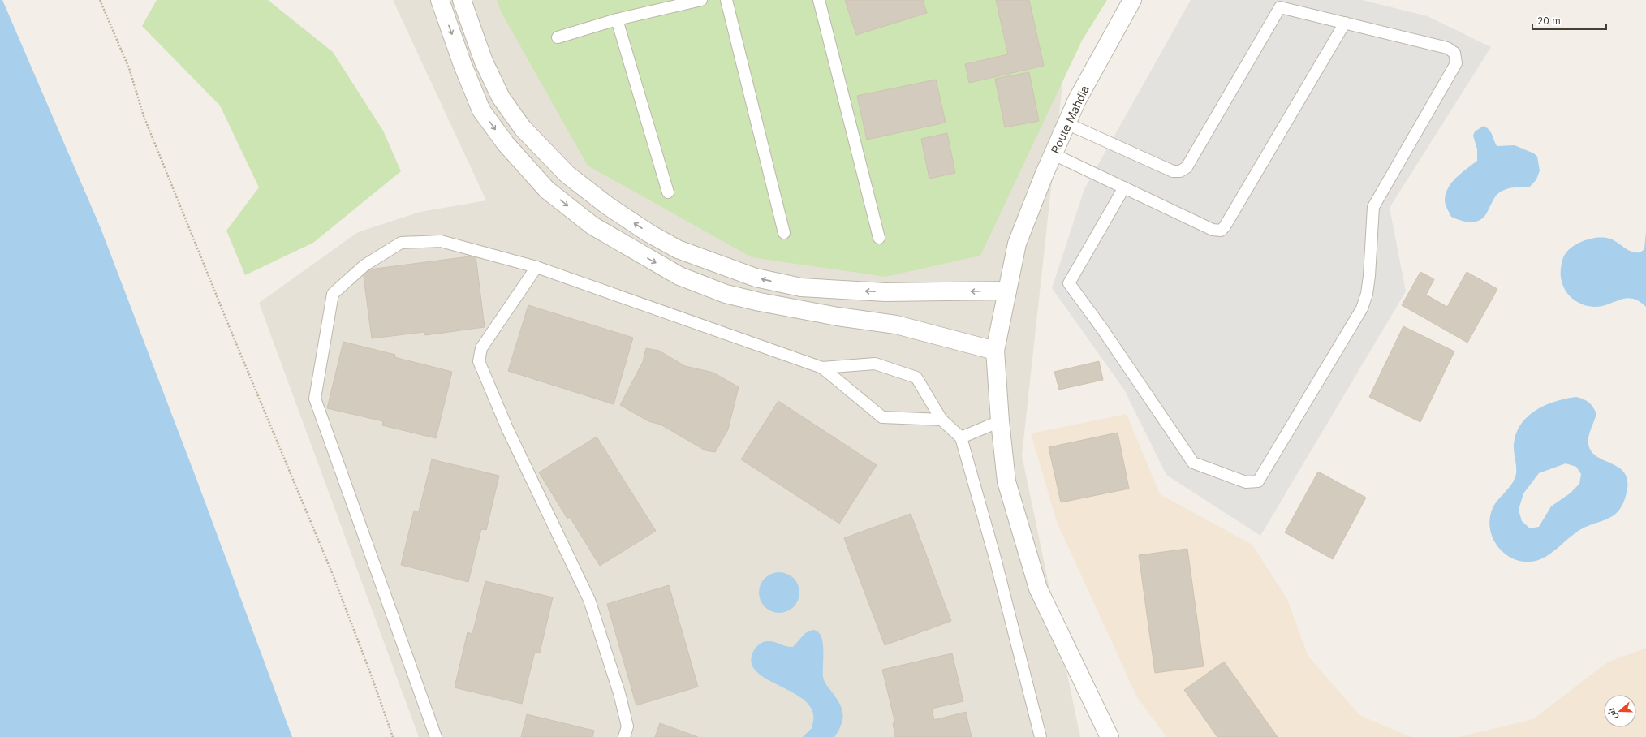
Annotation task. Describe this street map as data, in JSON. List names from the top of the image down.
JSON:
{
  "streets": {
    "street": ["Route Mahdia"]
  },
  "scale_bar": "20 m",
  "north": "left"
}
